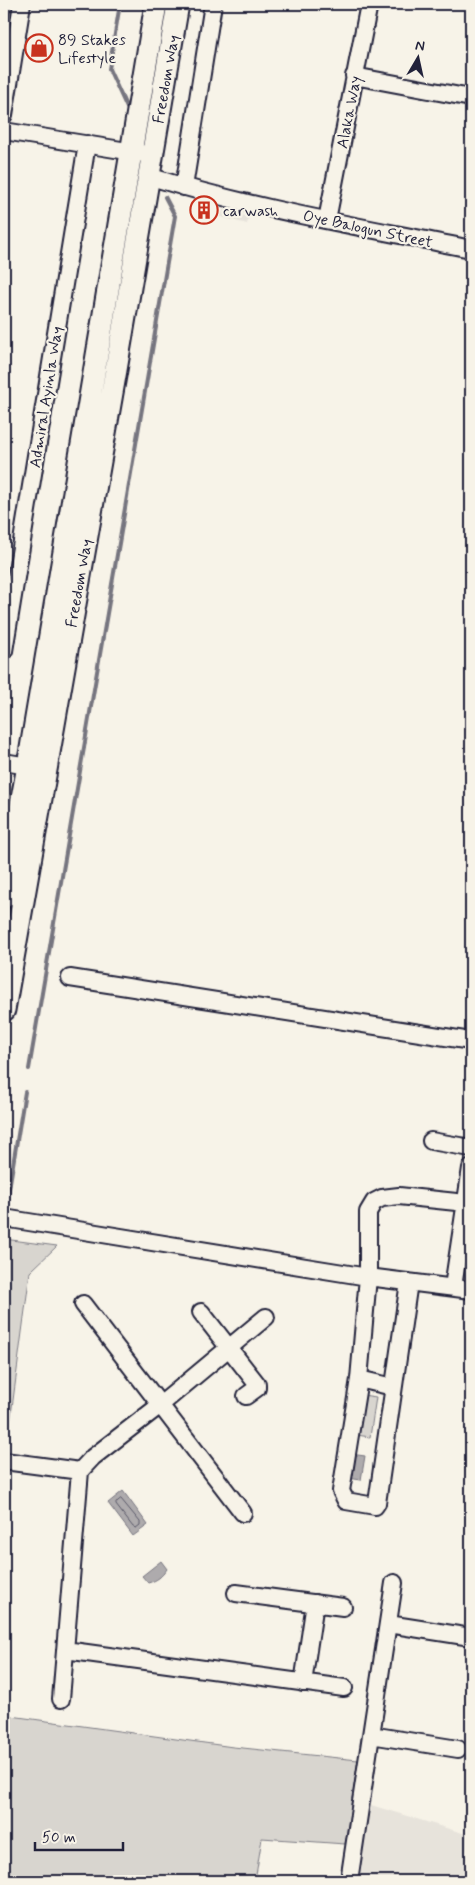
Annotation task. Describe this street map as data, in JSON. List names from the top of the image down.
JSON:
{
  "streets": {
    "main road": ["Freedom Way"],
    "street": ["Alaka Way", "Oye Balogun Street", "Admiral Ayinla Way"]
  },
  "crossings": [
    ["Freedom Way", "Oye Balogun Street"],
    ["Alaka Way", "Oye Balogun Street"]
  ],
  "places": {
    "shop": ["89 Stakes Lifestyle"],
    "building": ["carwash"]
  },
  "scale_bar": "50 m",
  "north": "top"
}
